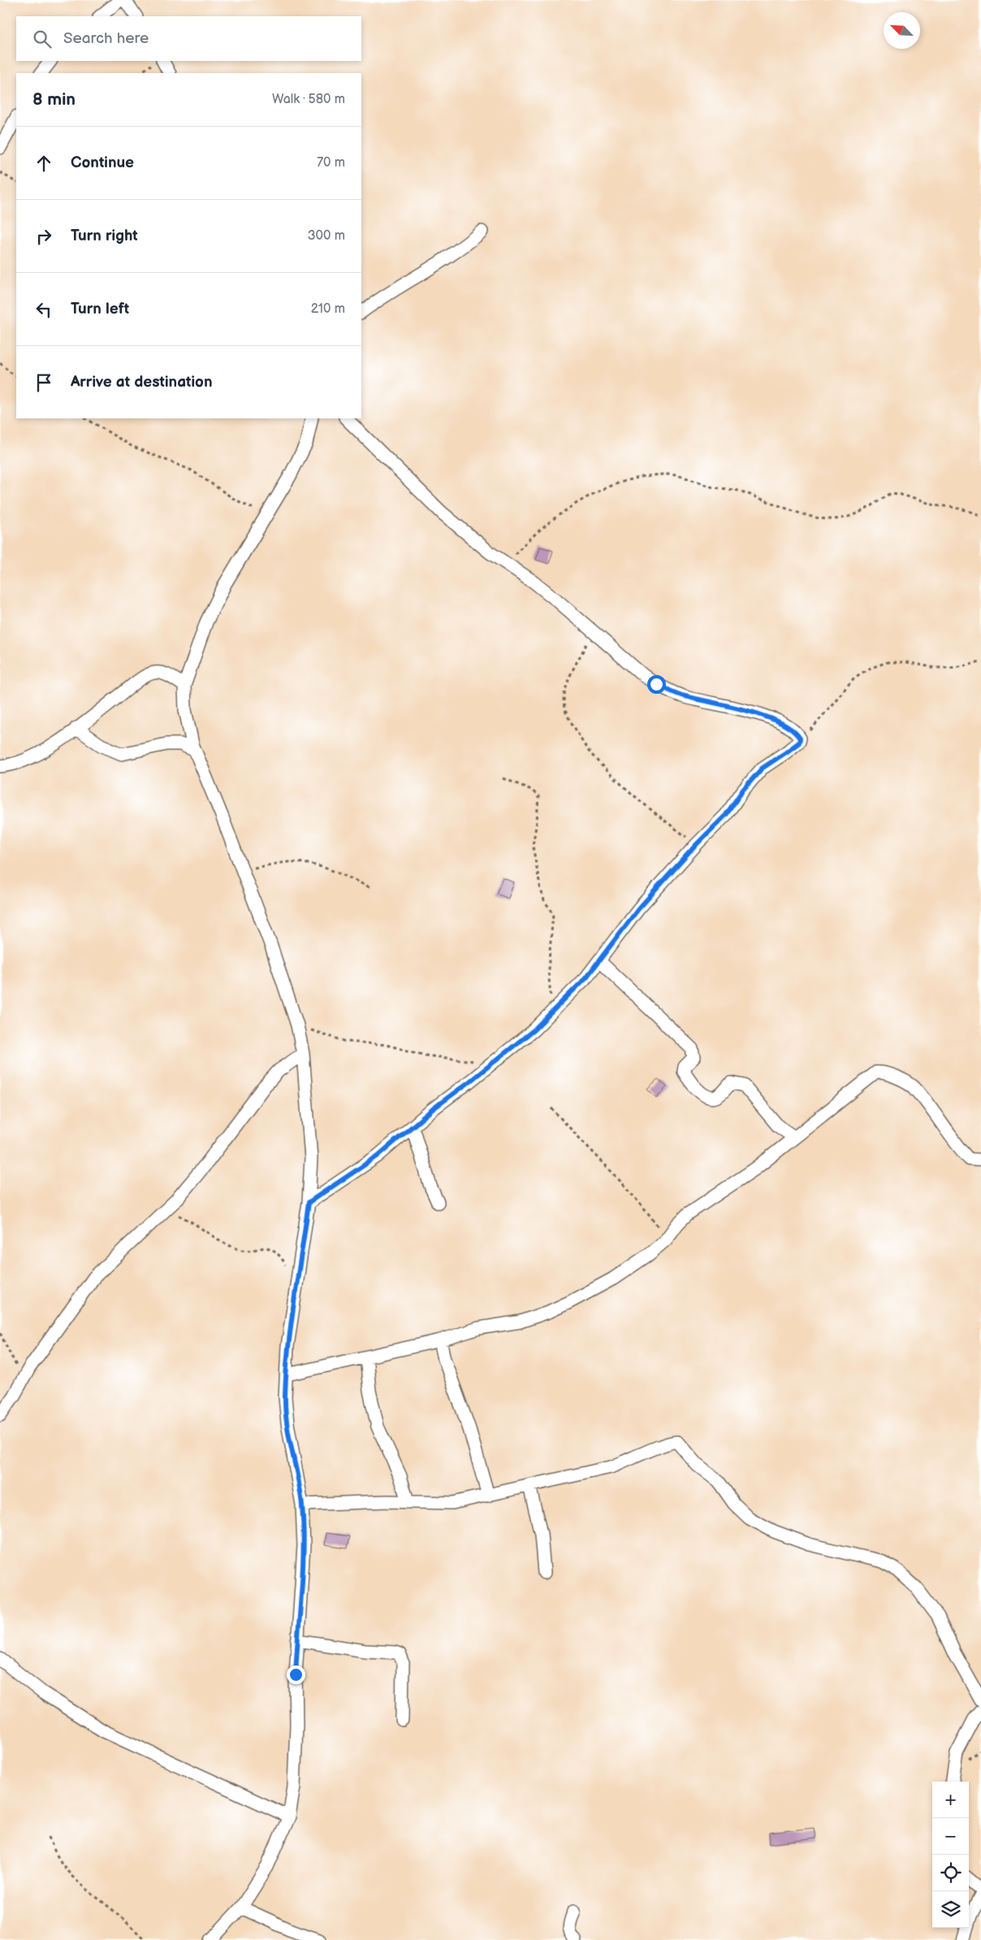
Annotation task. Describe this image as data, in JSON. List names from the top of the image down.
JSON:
{
  "north": "top left",
  "page": {
    "search": "Search here",
    "heading": ["8 min", "Walk · 580 m"],
    "list": [
      ["Continue", "70 m"],
      ["Turn right", "300 m"],
      ["Turn left", "210 m"],
      "Arrive at destination"
    ],
    "map_buttons": ["+", "−"]
  }
}
